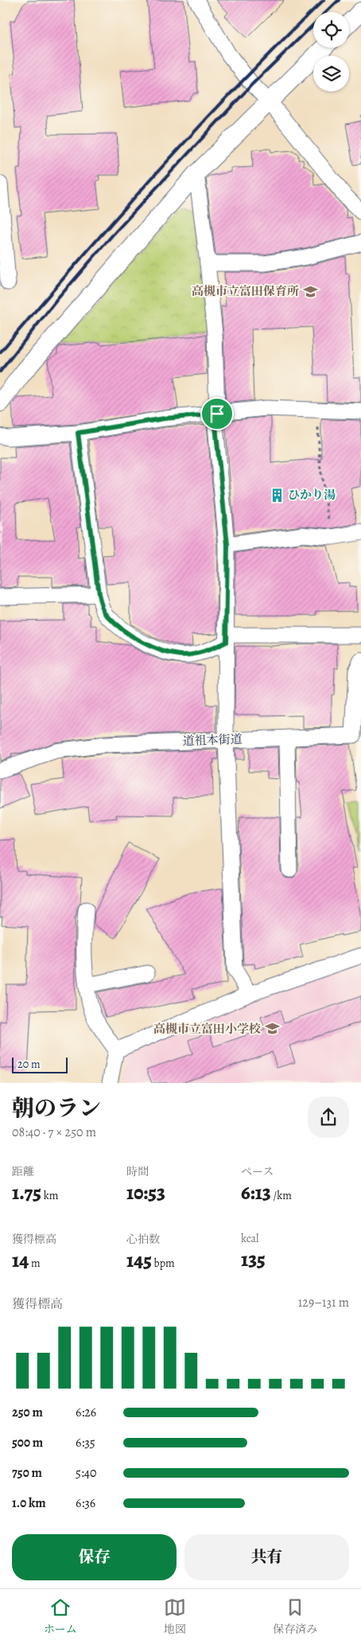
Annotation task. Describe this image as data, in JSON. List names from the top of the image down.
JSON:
{
  "streets": {
    "street": ["道祖本街道"]
  },
  "places": {
    "school or university": ["高槻市立富田保育所", "高槻市立富田小学校"],
    "building": ["ひかり湯"]
  },
  "scale_bar": "20 m",
  "page": {
    "scale": "20 m",
    "heading": ["朝のラン", "08:40 · 7 × 250 m"],
    "stats": [
      ["距離", "1.75 km"],
      ["時間", "10:53"],
      ["ペース", "6:13 /km"],
      ["獲得標高", "14 m"],
      ["心拍数", "145 bpm"],
      ["kcal", "135"]
    ],
    "chart": ["獲得標高", "129–131 m"],
    "list": [
      {
        "name": "250 m",
        "note": "6:26"
      },
      {
        "name": "500 m",
        "note": "6:35"
      },
      {
        "name": "750 m",
        "note": "5:40"
      },
      {
        "name": "1.0 km",
        "note": "6:36"
      }
    ],
    "buttons": ["保存", "共有"],
    "tabs": ["ホーム", "地図", "保存済み"]
  }
}
